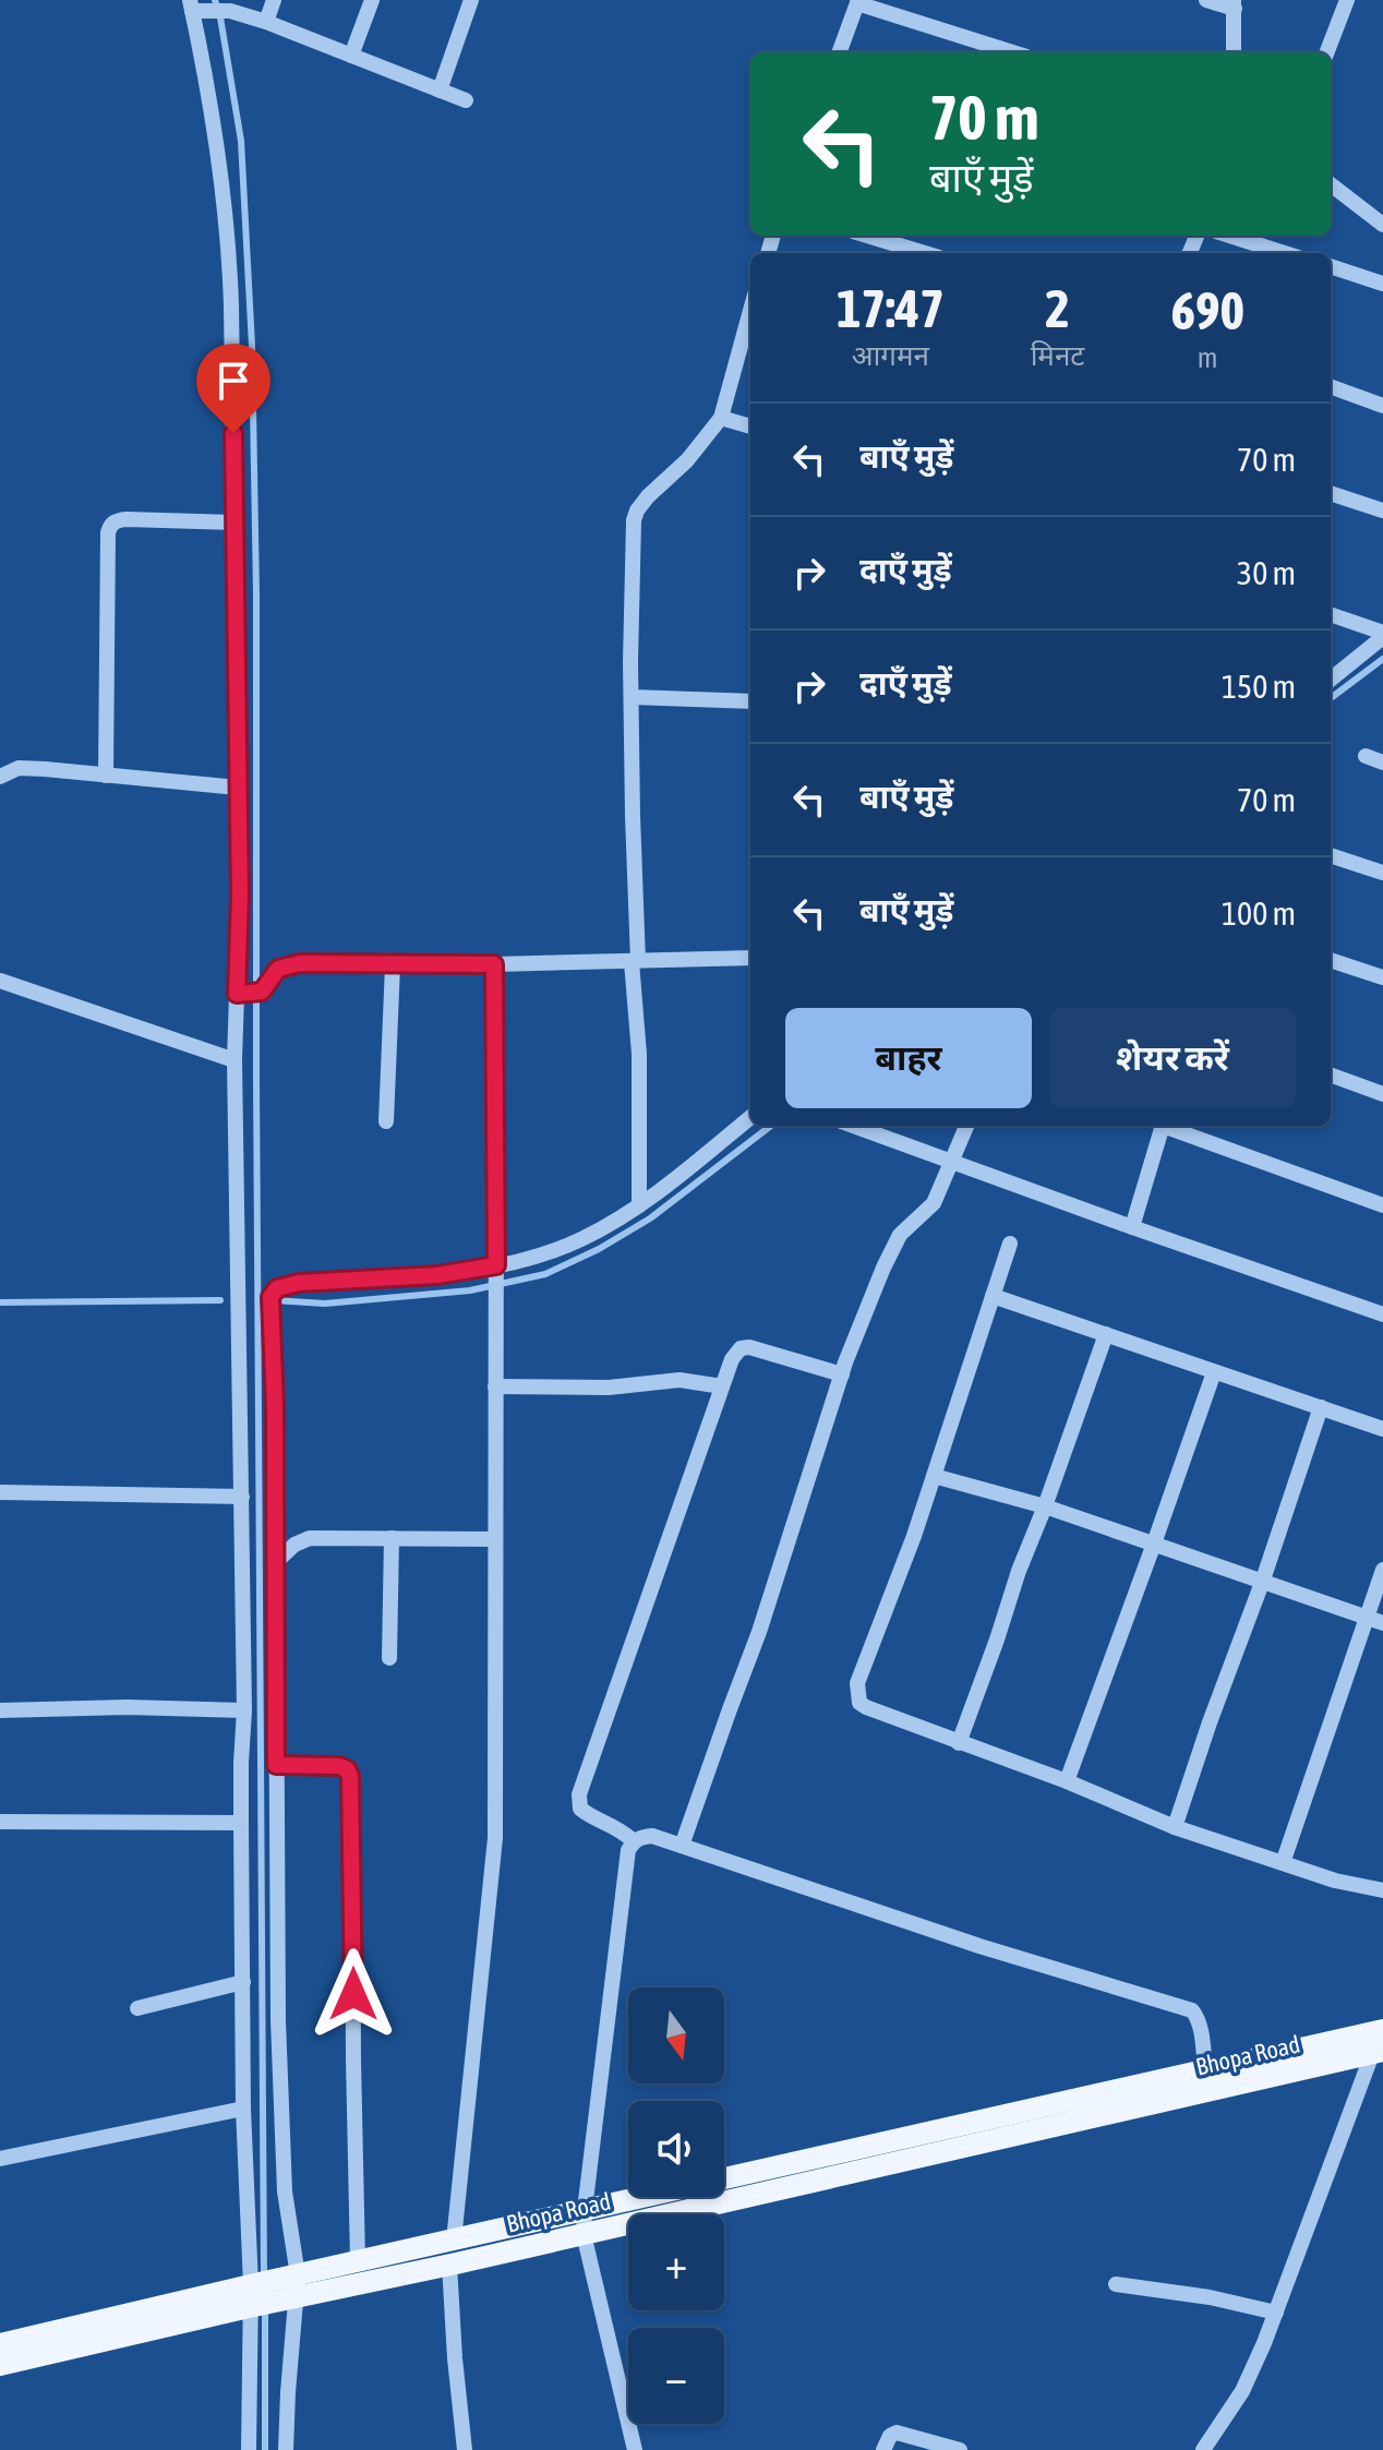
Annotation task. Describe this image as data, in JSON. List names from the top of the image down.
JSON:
{
  "streets": {
    "main road": ["Bhopa Road"]
  },
  "north": "bottom",
  "page": {
    "turn": ["70 m", "बाएँ मुड़ें"],
    "eta": [
      "17:47",
      "आगमन",
      "2",
      "मिनट",
      "690",
      "m"
    ],
    "list": [
      {
        "name": "बाएँ मुड़ें",
        "value": "70 m"
      },
      {
        "name": "दाएँ मुड़ें",
        "value": "30 m"
      },
      {
        "name": "दाएँ मुड़ें",
        "value": "150 m"
      },
      {
        "name": "बाएँ मुड़ें",
        "value": "70 m"
      },
      {
        "name": "बाएँ मुड़ें",
        "value": "100 m"
      }
    ],
    "buttons": ["बाहर", "शेयर करें"],
    "map_buttons": ["+", "−"]
  }
}
